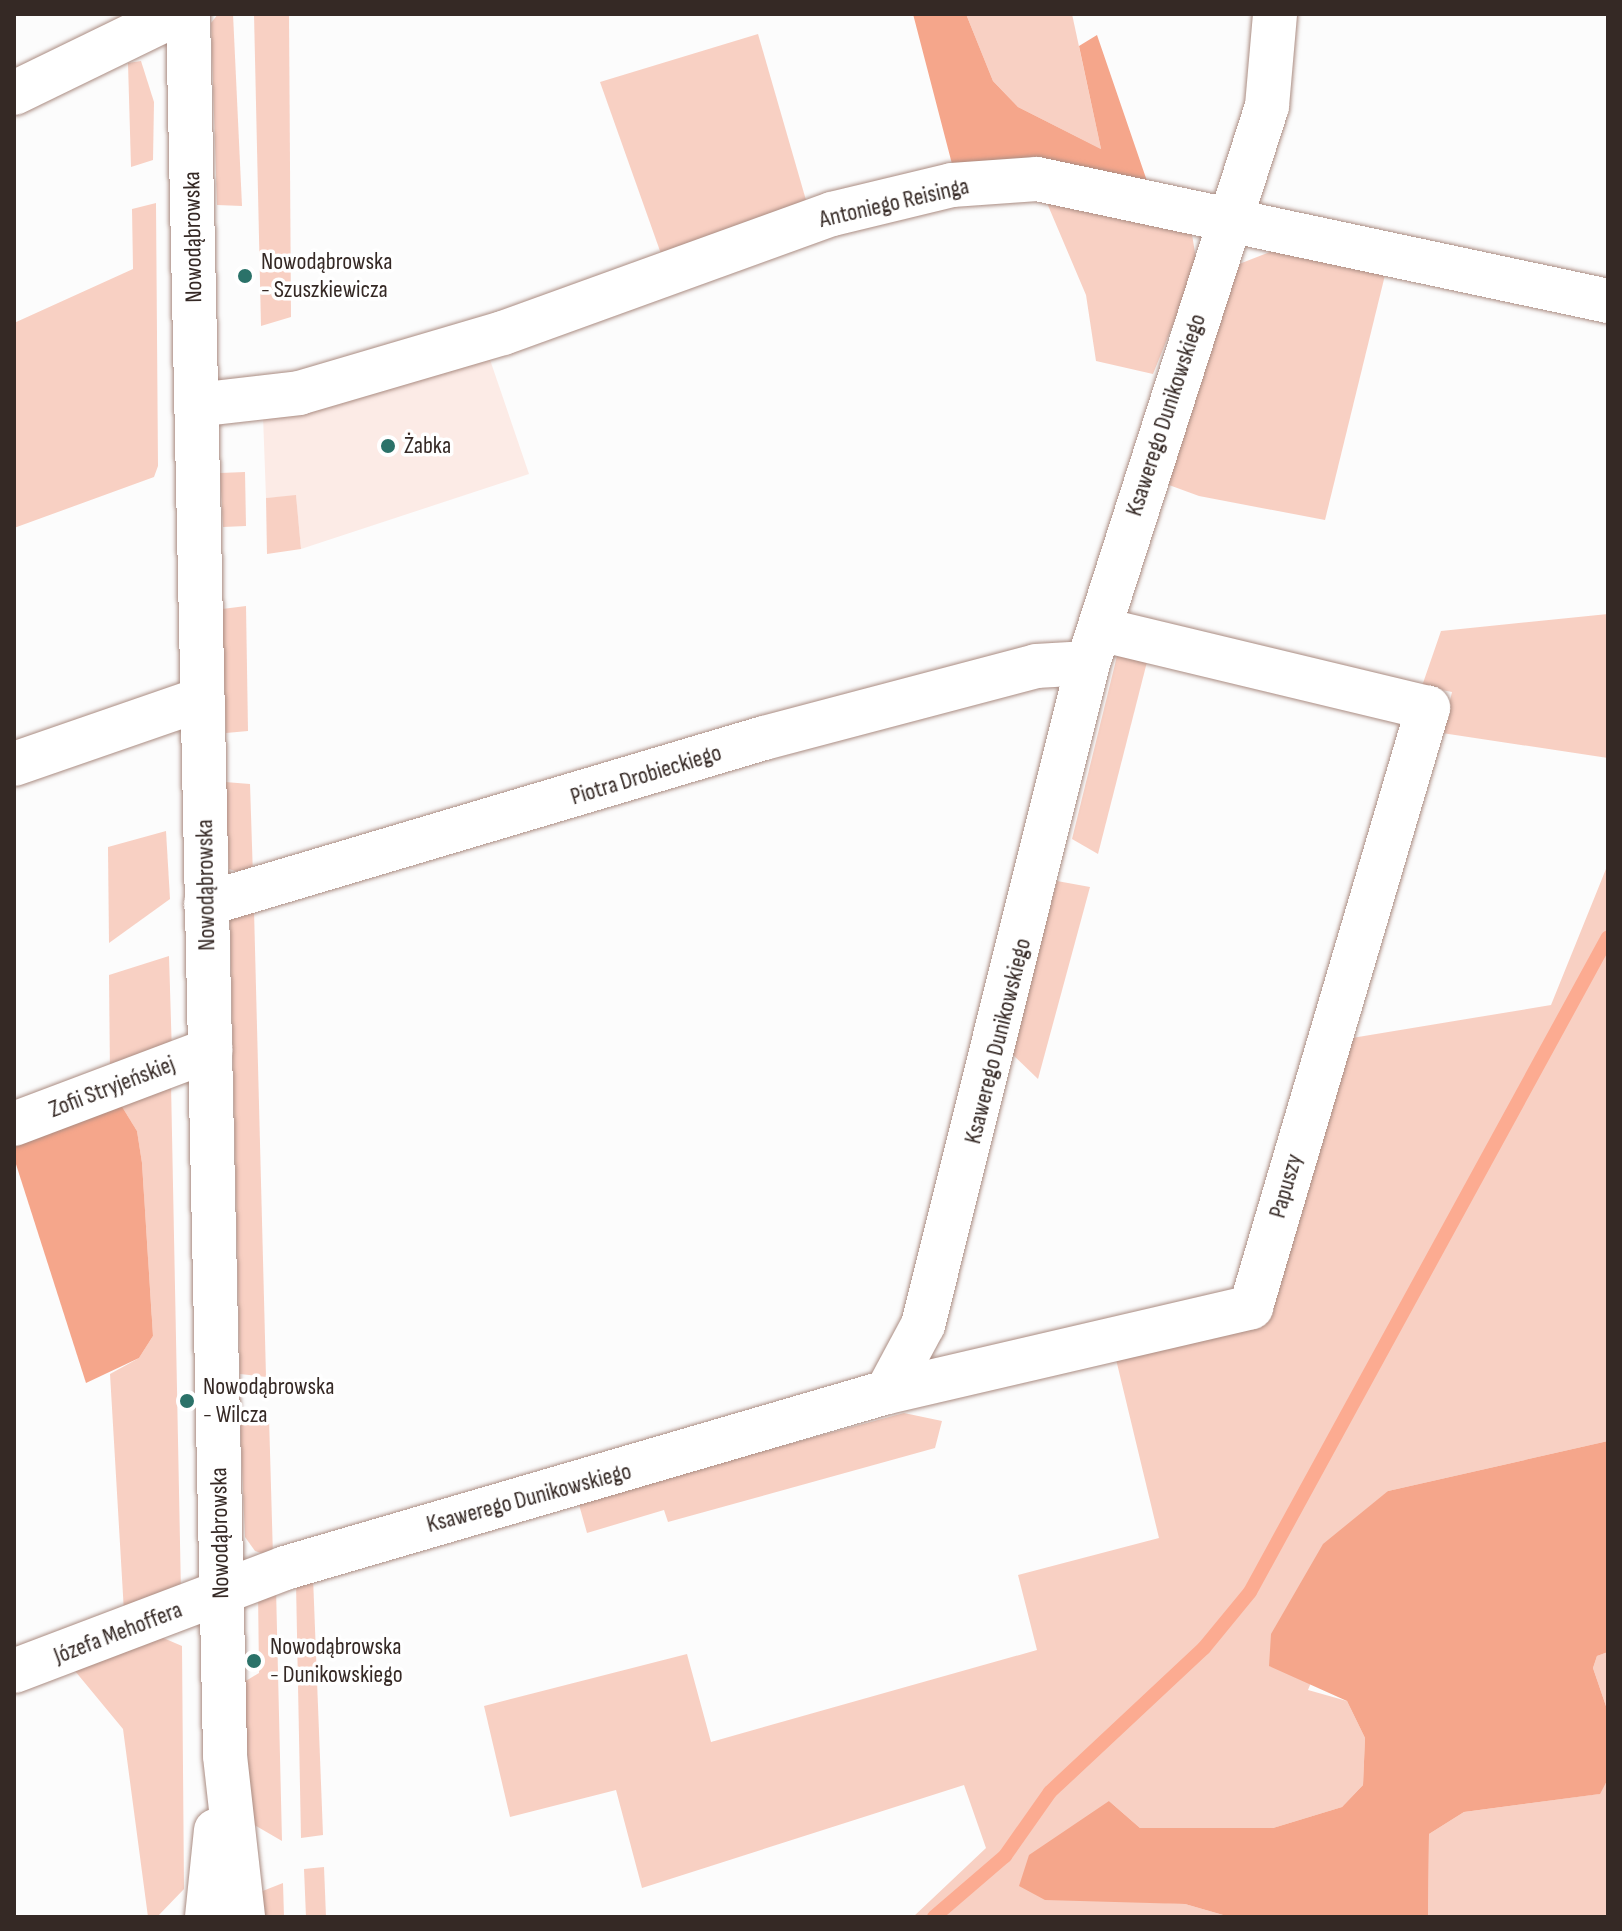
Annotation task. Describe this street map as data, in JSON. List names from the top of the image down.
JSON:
{
  "streets": {
    "street": [
      "Antoniego Reisinga",
      "Nowodąbrowska",
      "Ksawerego Dunikowskiego",
      "Piotra Drobieckiego",
      "Zofii Stryjeńskiej",
      "Papuszy",
      "Józefa Mehoffera"
    ]
  },
  "crossings": [
    ["Antoniego Reisinga", "Nowodąbrowska"],
    ["Antoniego Reisinga", "Ksawerego Dunikowskiego"],
    ["Nowodąbrowska", "Ksawerego Dunikowskiego"],
    ["Nowodąbrowska", "Piotra Drobieckiego"],
    ["Nowodąbrowska", "Zofii Stryjeńskiej"],
    ["Nowodąbrowska", "Józefa Mehoffera"],
    ["Ksawerego Dunikowskiego", "Piotra Drobieckiego"],
    ["Ksawerego Dunikowskiego", "Papuszy"],
    ["Ksawerego Dunikowskiego", "Józefa Mehoffera"],
    ["Piotra Drobieckiego", "Papuszy"]
  ],
  "places": [
    "Nowodąbrowska - Szuszkiewicza",
    "Żabka",
    "Nowodąbrowska - Wilcza",
    "Nowodąbrowska - Dunikowskiego"
  ]
}
